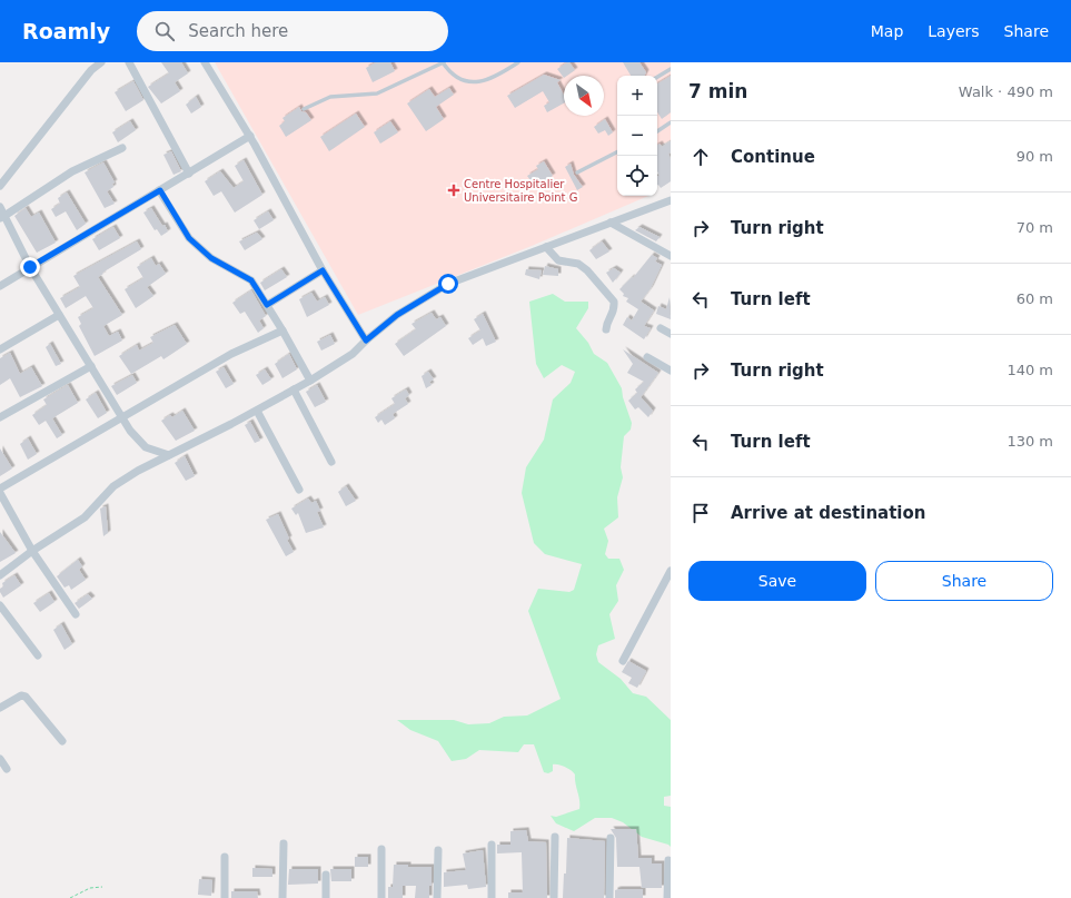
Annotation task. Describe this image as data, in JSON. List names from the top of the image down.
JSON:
{
  "places": {
    "health": ["Centre Hospitalier Universitaire Point G"]
  },
  "north": "bottom right",
  "page": {
    "header": "Roamly",
    "search": "Search here",
    "nav": ["Map", "Layers", "Share"],
    "heading": ["7 min", "Walk · 490 m"],
    "map_buttons": ["+", "−"],
    "list": [
      ["Continue", "90 m"],
      ["Turn right", "70 m"],
      ["Turn left", "60 m"],
      ["Turn right", "140 m"],
      ["Turn left", "130 m"],
      "Arrive at destination"
    ],
    "buttons": ["Save", "Share"]
  }
}
